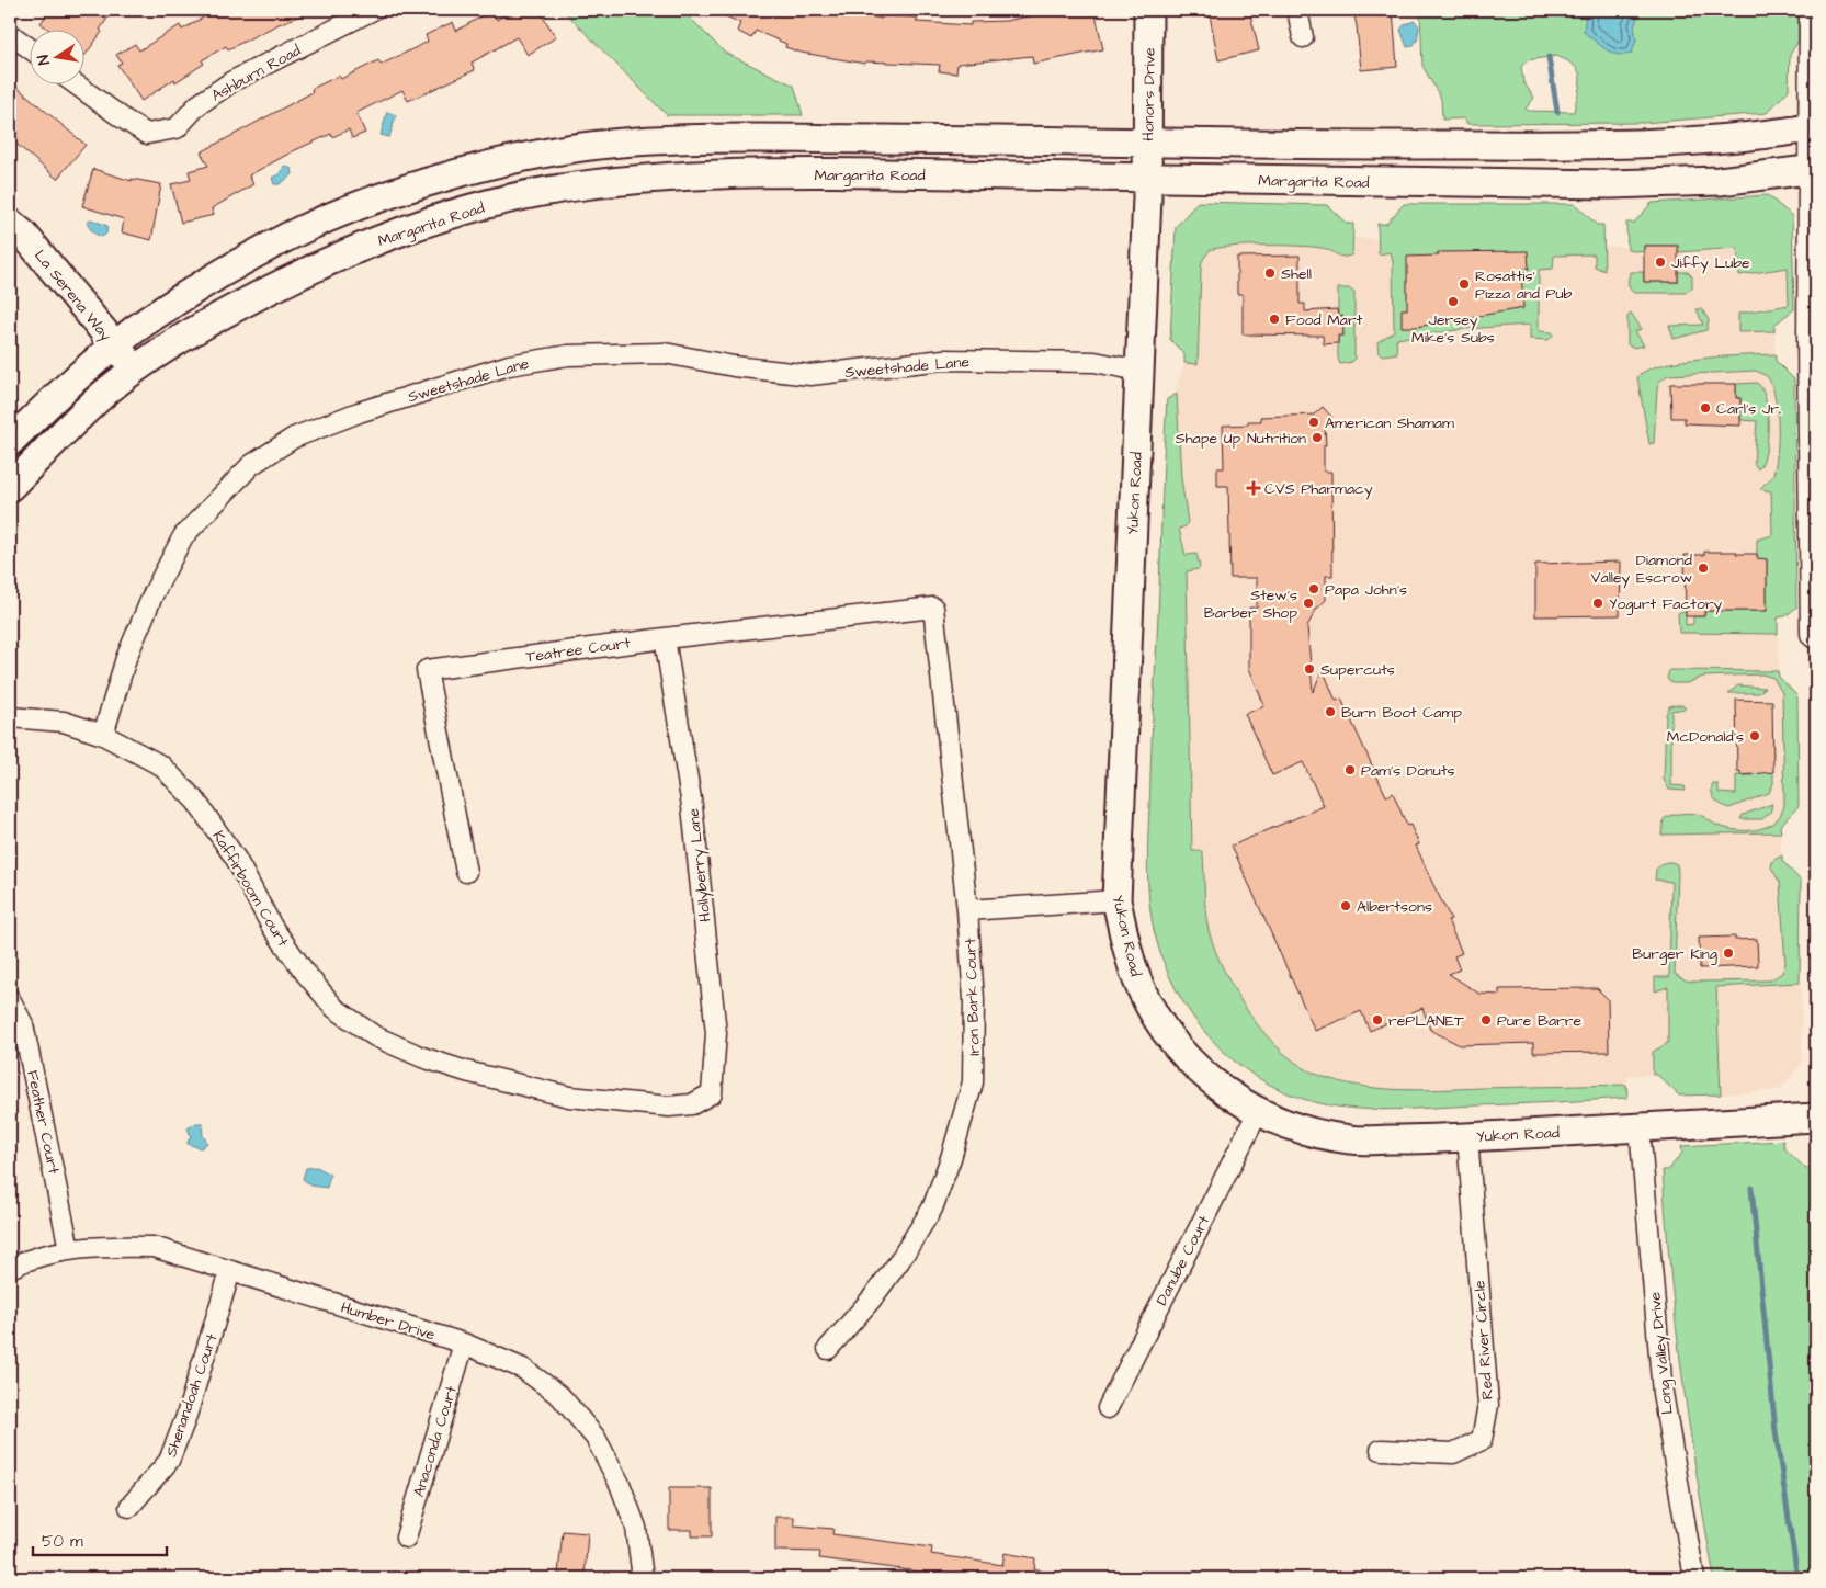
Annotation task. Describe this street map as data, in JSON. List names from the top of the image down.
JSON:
{
  "streets": {
    "main road": [
      "Honors Drive",
      "Margarita Road",
      "La Serena Way",
      "Yukon Road"
    ],
    "street": [
      "Ashburn Road",
      "Sweetshade Lane",
      "Teatree Court",
      "Hollyberry Lane",
      "Kaffirboom Court",
      "Iron Bark Court",
      "Feather Court",
      "Danube Court",
      "Humber Drive",
      "Red River Circle",
      "Long Valley Drive",
      "Shenandoah Court",
      "Anaconda Court"
    ]
  },
  "crossings": [
    ["Honors Drive", "Margarita Road"],
    ["Honors Drive", "Yukon Road"],
    ["Margarita Road", "La Serena Way"],
    ["Margarita Road", "Yukon Road"],
    ["Sweetshade Lane", "Yukon Road"],
    ["Sweetshade Lane", "Kaffirboom Court"],
    ["Yukon Road", "Danube Court"],
    ["Yukon Road", "Red River Circle"],
    ["Yukon Road", "Long Valley Drive"],
    ["Teatree Court", "Hollyberry Lane"],
    ["Teatree Court", "Iron Bark Court"],
    ["Hollyberry Lane", "Kaffirboom Court"],
    ["Feather Court", "Humber Drive"],
    ["Humber Drive", "Shenandoah Court"],
    ["Humber Drive", "Anaconda Court"]
  ],
  "places": {
    "other": [
      "Jiffy Lube",
      "Shell",
      "Rosattis' Pizza and Pub",
      "Jersey Mike's Subs",
      "Food Mart",
      "Carl's Jr.",
      "American Shamam",
      "Shape Up Nutrition",
      "Diamond Valley Escrow",
      "Papa John's",
      "Stew's Barber Shop",
      "Yogurt Factory",
      "Supercuts",
      "Burn Boot Camp",
      "McDonald's",
      "Pam’s Donuts",
      "Albertsons",
      "Burger King",
      "rePLANET",
      "Pure Barre"
    ],
    "health": ["CVS Pharmacy"]
  },
  "scale_bar": "50 m",
  "north": "left"
}
